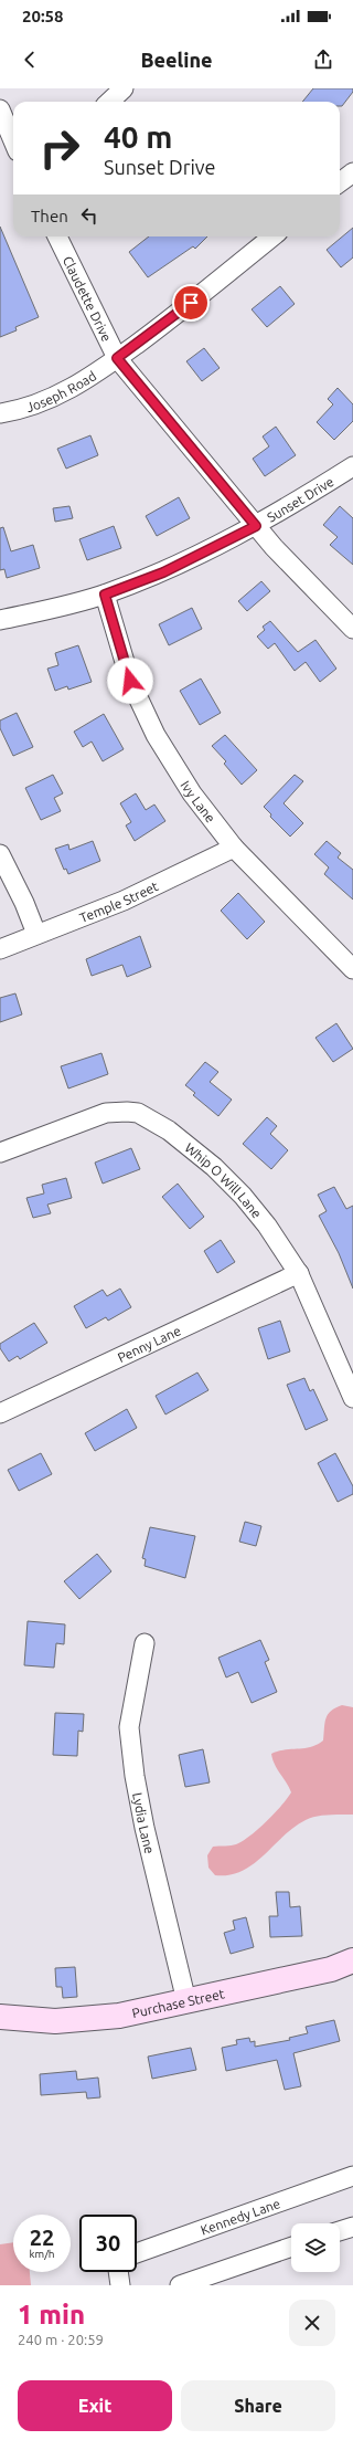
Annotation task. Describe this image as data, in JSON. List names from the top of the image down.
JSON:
{
  "streets": {
    "main road": ["Purchase Street"],
    "street": [
      "Claudette Drive",
      "Joseph Road",
      "Sunset Drive",
      "Ivy Lane",
      "Temple Street",
      "Whip O Will Lane",
      "Penny Lane",
      "Lydia Lane",
      "Kennedy Lane"
    ]
  },
  "crossings": [
    ["Claudette Drive", "Joseph Road"],
    ["Claudette Drive", "Sunset Drive"],
    ["Sunset Drive", "Ivy Lane"],
    ["Ivy Lane", "Temple Street"],
    ["Whip O Will Lane", "Penny Lane"],
    ["Lydia Lane", "Purchase Street"]
  ],
  "page": {
    "status": "20:58",
    "header": "Beeline",
    "turn": ["40 m", "Sunset Drive"],
    "then": "Then",
    "speed": "22 km/h",
    "limit": "30",
    "heading": ["1 min", "240 m · 20:59"],
    "buttons": ["Exit", "Share"]
  }
}
